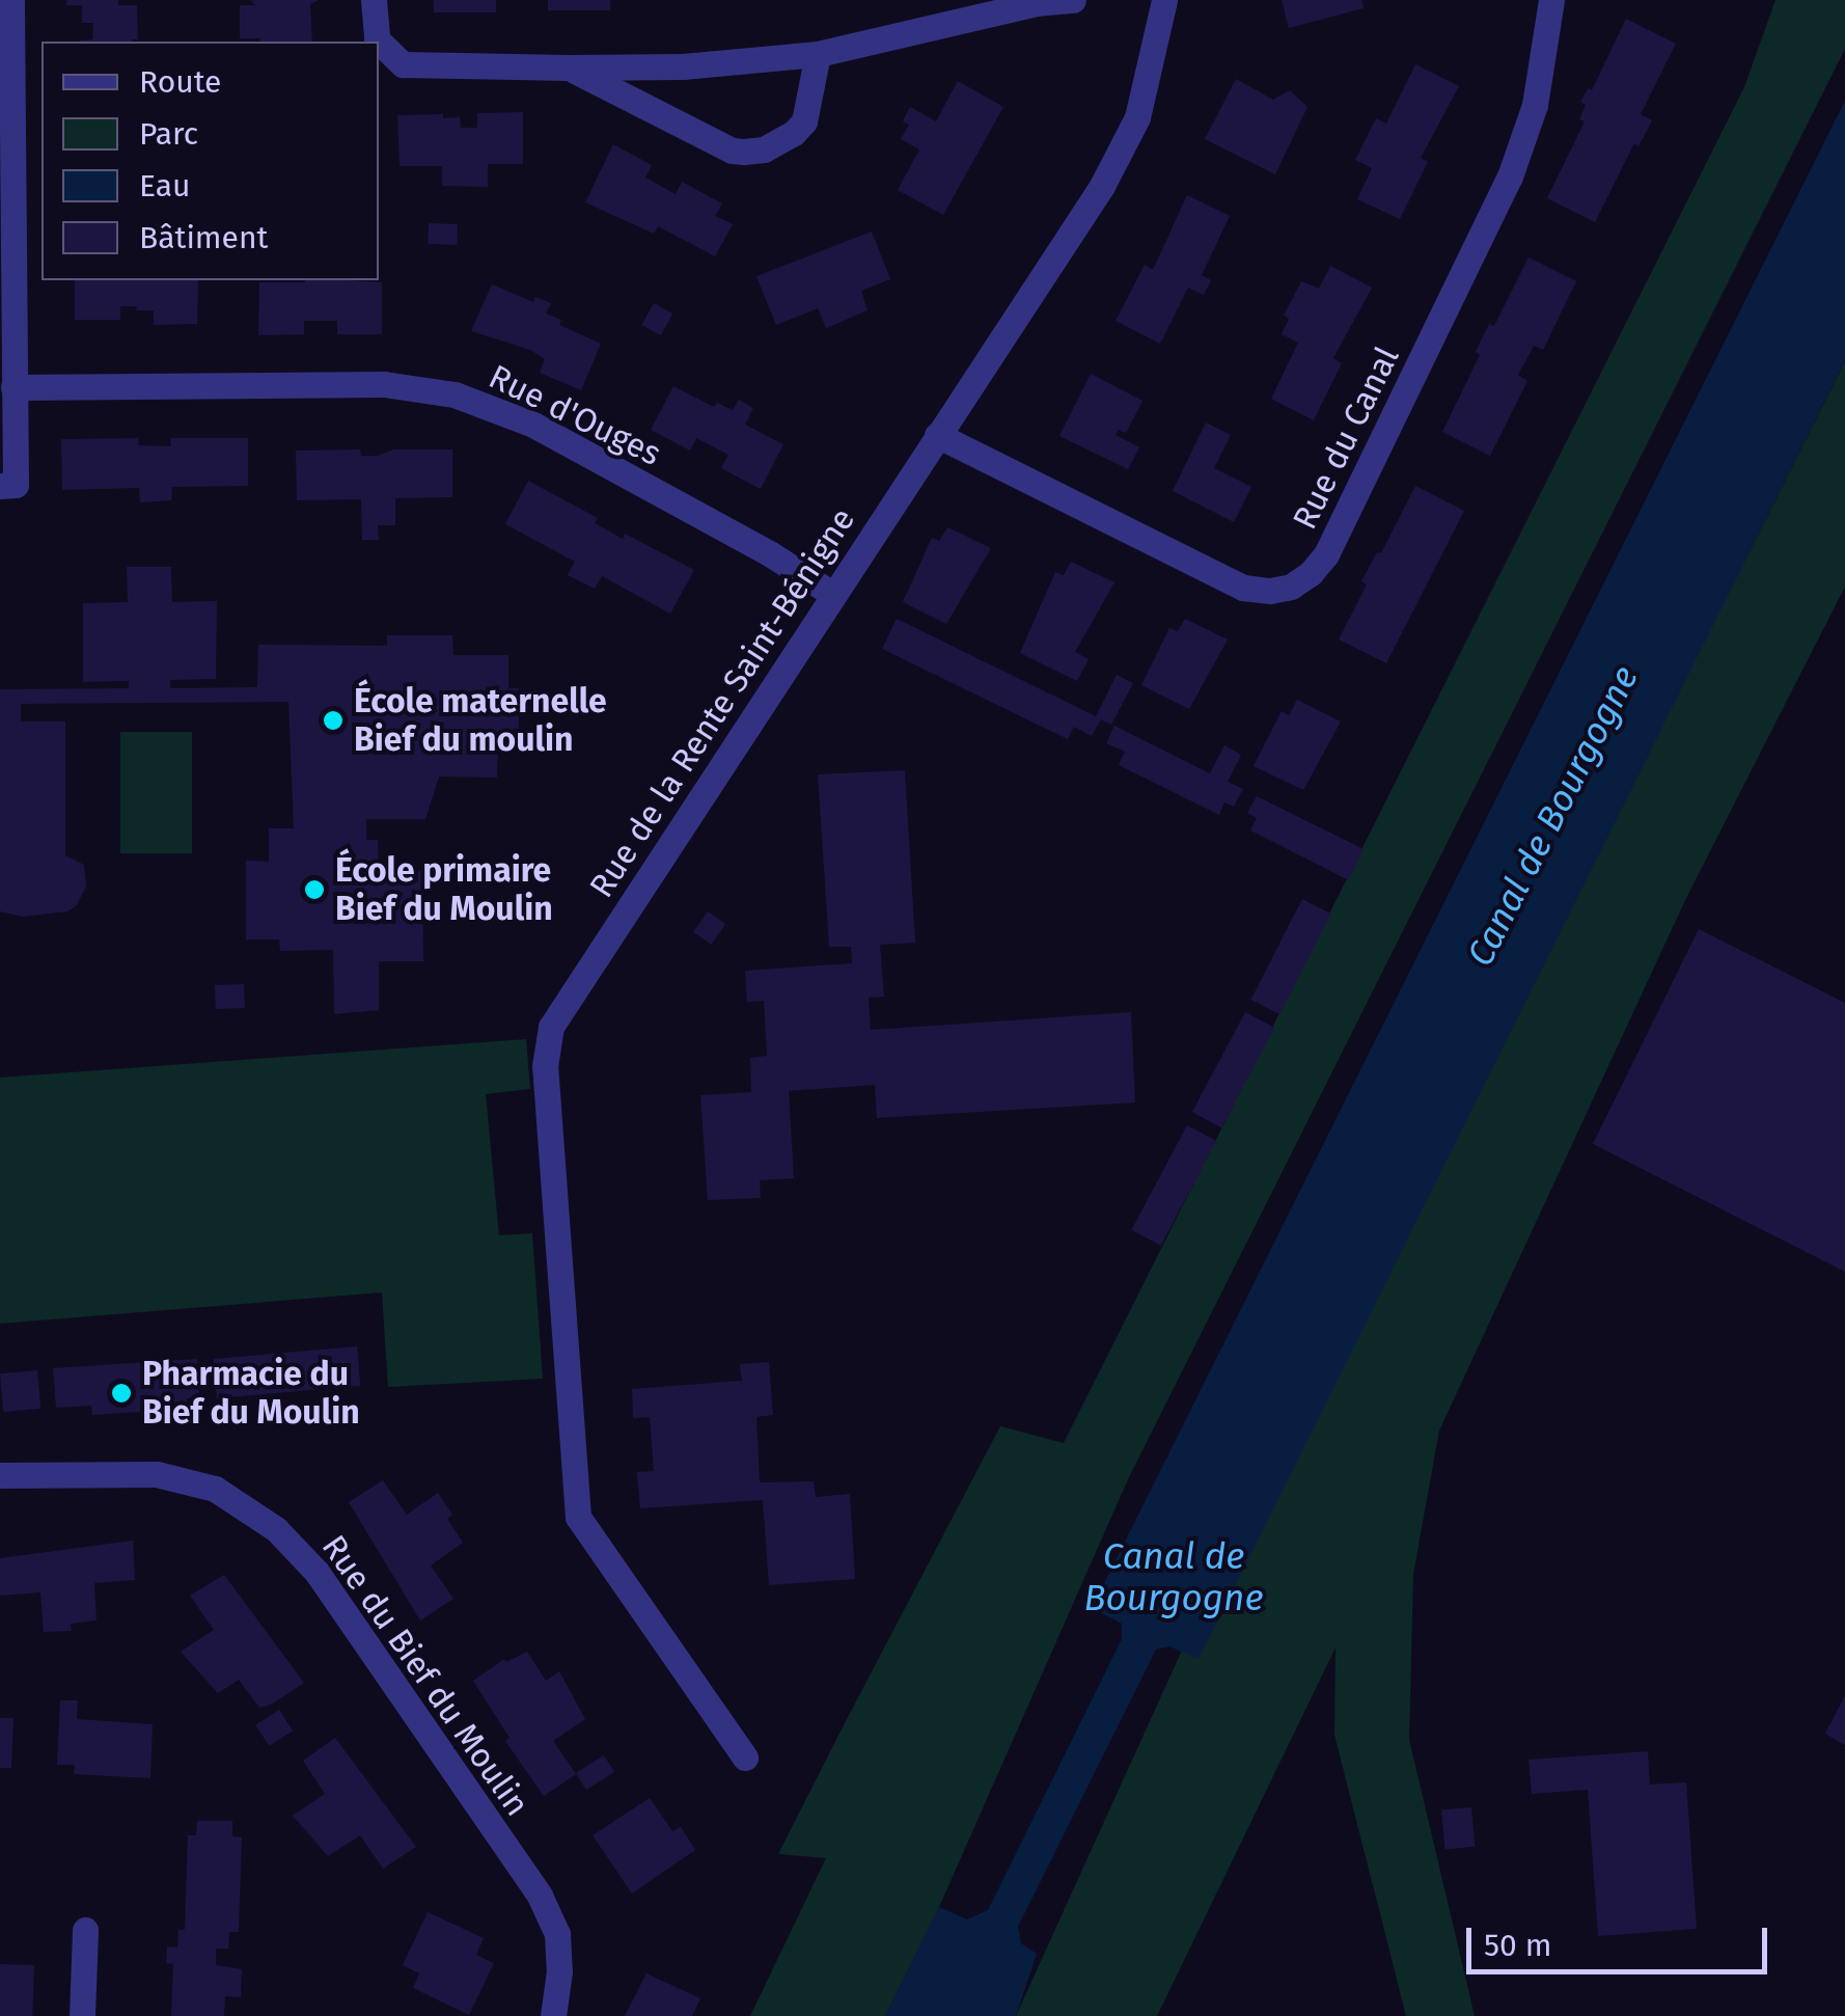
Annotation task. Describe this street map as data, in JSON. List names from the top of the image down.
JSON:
{
  "streets": {
    "street": [
      "Rue d'Ouges",
      "Rue du Canal",
      "Rue de la Rente Saint-Bénigne",
      "Rue du Bief du Moulin"
    ]
  },
  "crossings": [
    ["Rue d'Ouges", "Rue de la Rente Saint-Bénigne"],
    ["Rue du Canal", "Rue de la Rente Saint-Bénigne"]
  ],
  "water": ["Canal de Bourgogne"],
  "places": ["École maternelle Bief du moulin", "École primaire Bief du Moulin", "Pharmacie du Bief du Moulin"],
  "legend": [
    "Route",
    "Parc",
    "Eau",
    "Bâtiment"
  ],
  "scale_bar": "50 m"
}
